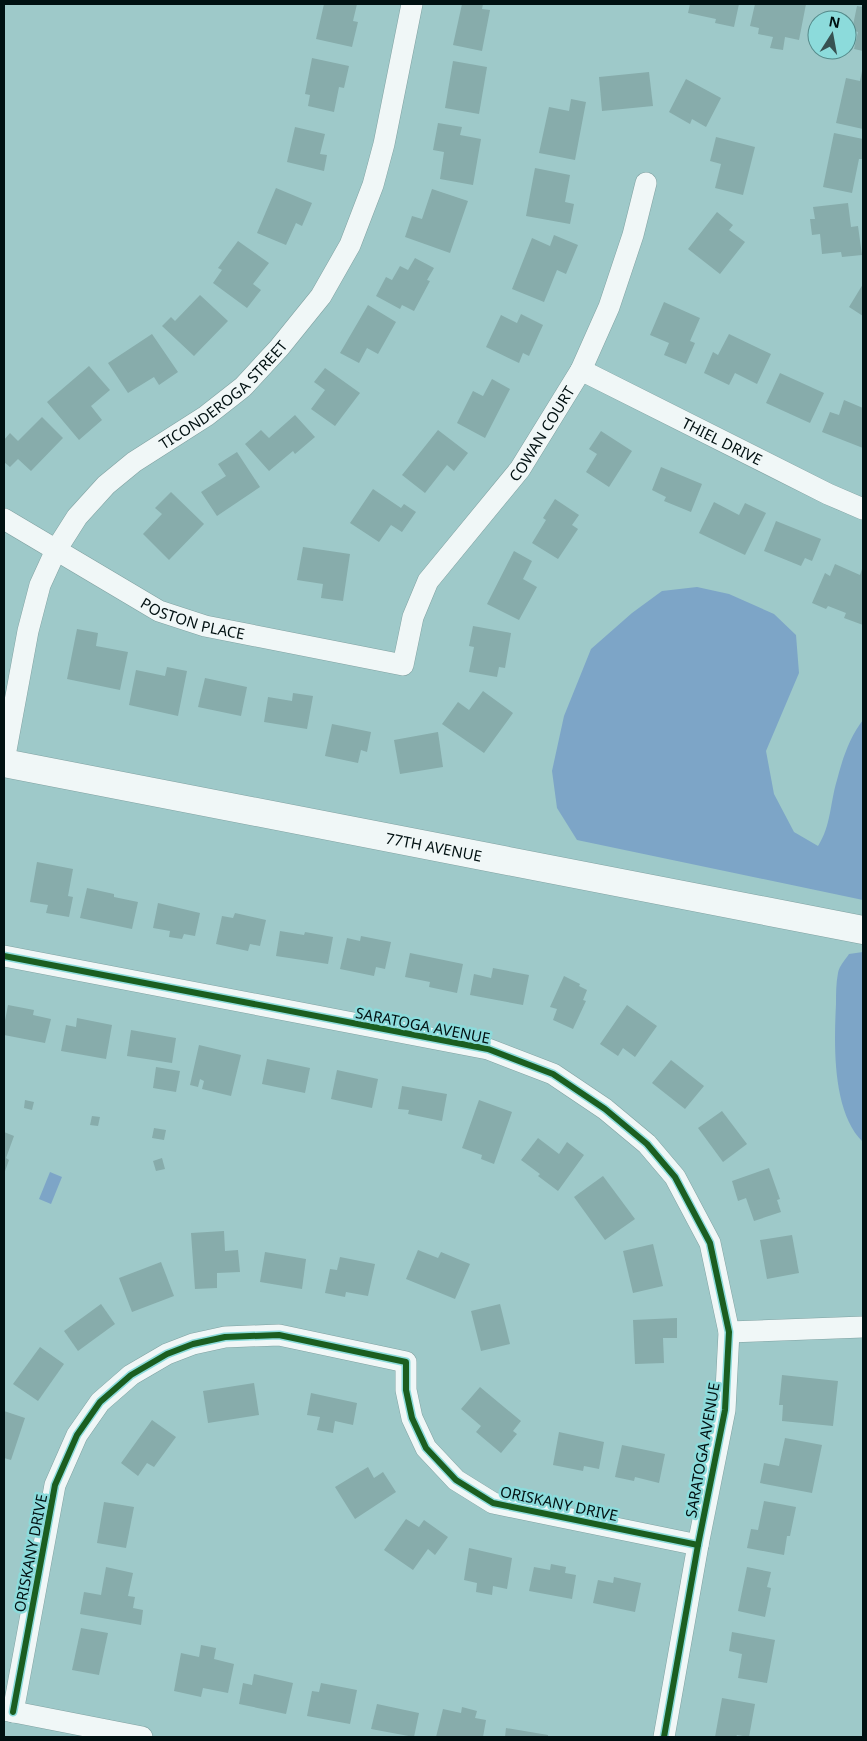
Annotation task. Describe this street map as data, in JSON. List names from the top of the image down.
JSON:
{
  "streets": {
    "street": [
      "TICONDEROGA STREET",
      "COWAN COURT",
      "THIEL DRIVE",
      "POSTON PLACE",
      "77TH AVENUE",
      "SARATOGA AVENUE",
      "ORISKANY DRIVE"
    ]
  },
  "crossings": [
    ["TICONDEROGA STREET", "POSTON PLACE"],
    ["TICONDEROGA STREET", "77TH AVENUE"],
    ["COWAN COURT", "THIEL DRIVE"],
    ["COWAN COURT", "POSTON PLACE"],
    ["SARATOGA AVENUE", "ORISKANY DRIVE"]
  ],
  "north": "top"
}
